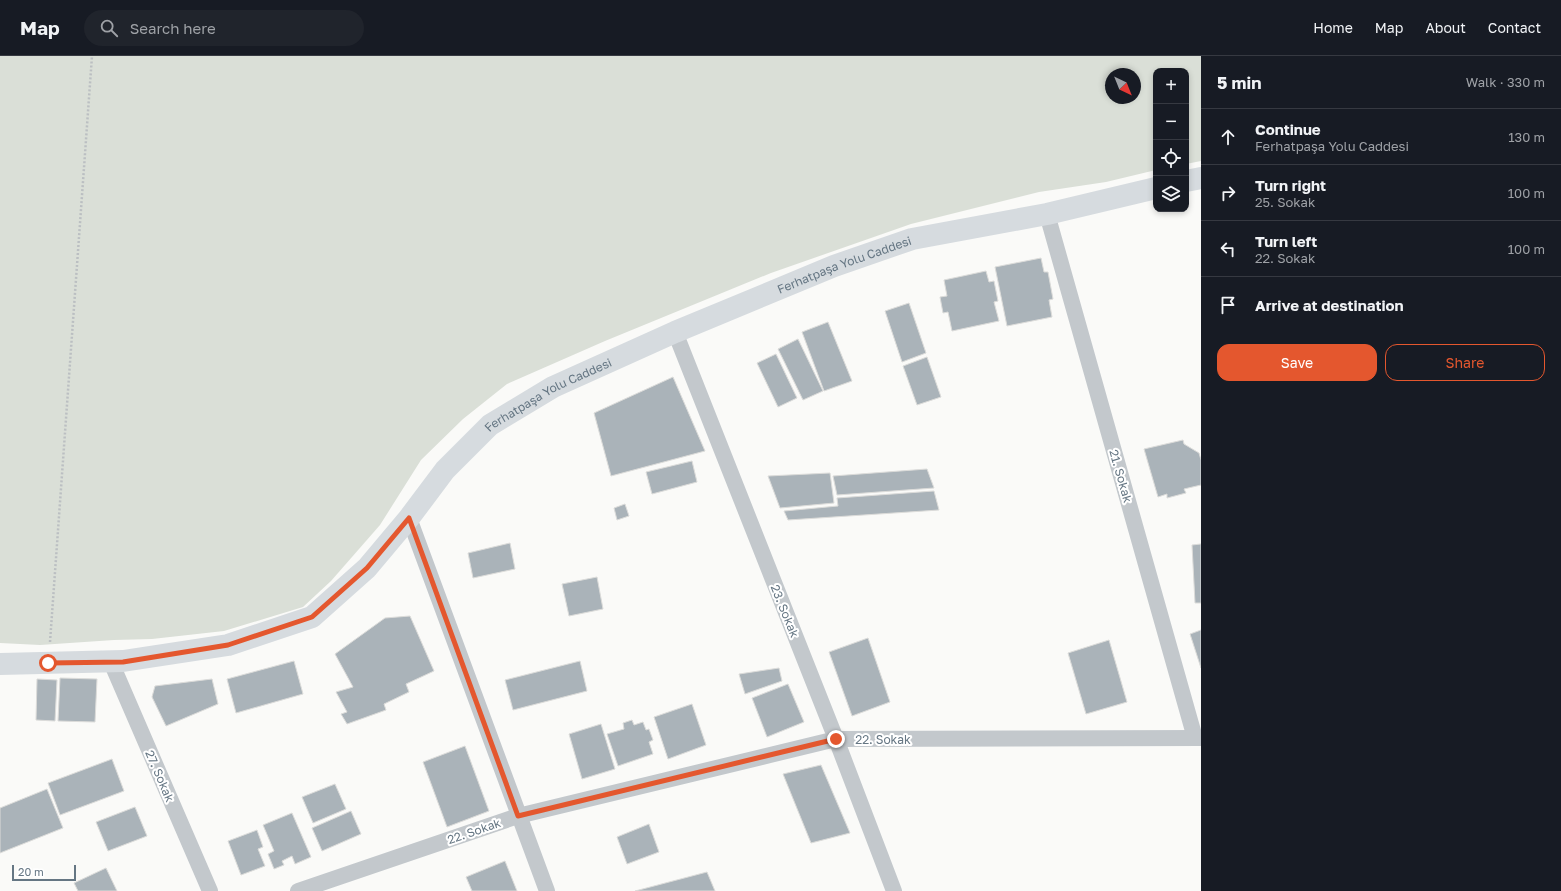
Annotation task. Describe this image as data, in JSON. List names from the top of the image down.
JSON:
{
  "streets": {
    "main road": ["Ferhatpaşa Yolu Caddesi"],
    "street": [
      "21. Sokak",
      "23. Sokak",
      "22. Sokak",
      "27. Sokak"
    ]
  },
  "crossings": [
    ["Ferhatpaşa Yolu Caddesi", "21. Sokak"],
    ["Ferhatpaşa Yolu Caddesi", "23. Sokak"],
    ["Ferhatpaşa Yolu Caddesi", "27. Sokak"],
    ["21. Sokak", "22. Sokak"],
    ["23. Sokak", "22. Sokak"]
  ],
  "scale_bar": "20 m",
  "north": "bottom right",
  "page": {
    "header": "Map",
    "search": "Search here",
    "nav": [
      "Home",
      "Map",
      "About",
      "Contact"
    ],
    "heading": ["5 min", "Walk · 330 m"],
    "map_buttons": ["+", "−"],
    "list": [
      ["Continue", "Ferhatpaşa Yolu Caddesi", "130 m"],
      ["Turn right", "25. Sokak", "100 m"],
      ["Turn left", "22. Sokak", "100 m"],
      "Arrive at destination"
    ],
    "buttons": ["Save", "Share"],
    "scale": "20 m"
  }
}
